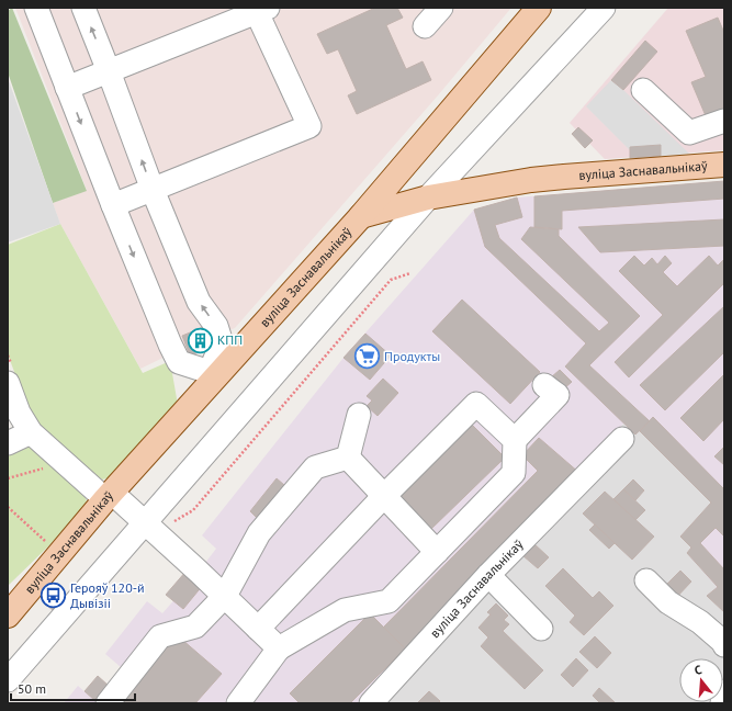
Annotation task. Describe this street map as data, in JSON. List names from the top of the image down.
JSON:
{
  "streets": {
    "main road": ["вуліца Заснавальнікаў"]
  },
  "places": {
    "building": ["КПП"],
    "supermarket": ["Продукты"],
    "bus stop": ["Герояў 120-й Дывізіі"]
  },
  "scale_bar": "50 m",
  "north": "top"
}
